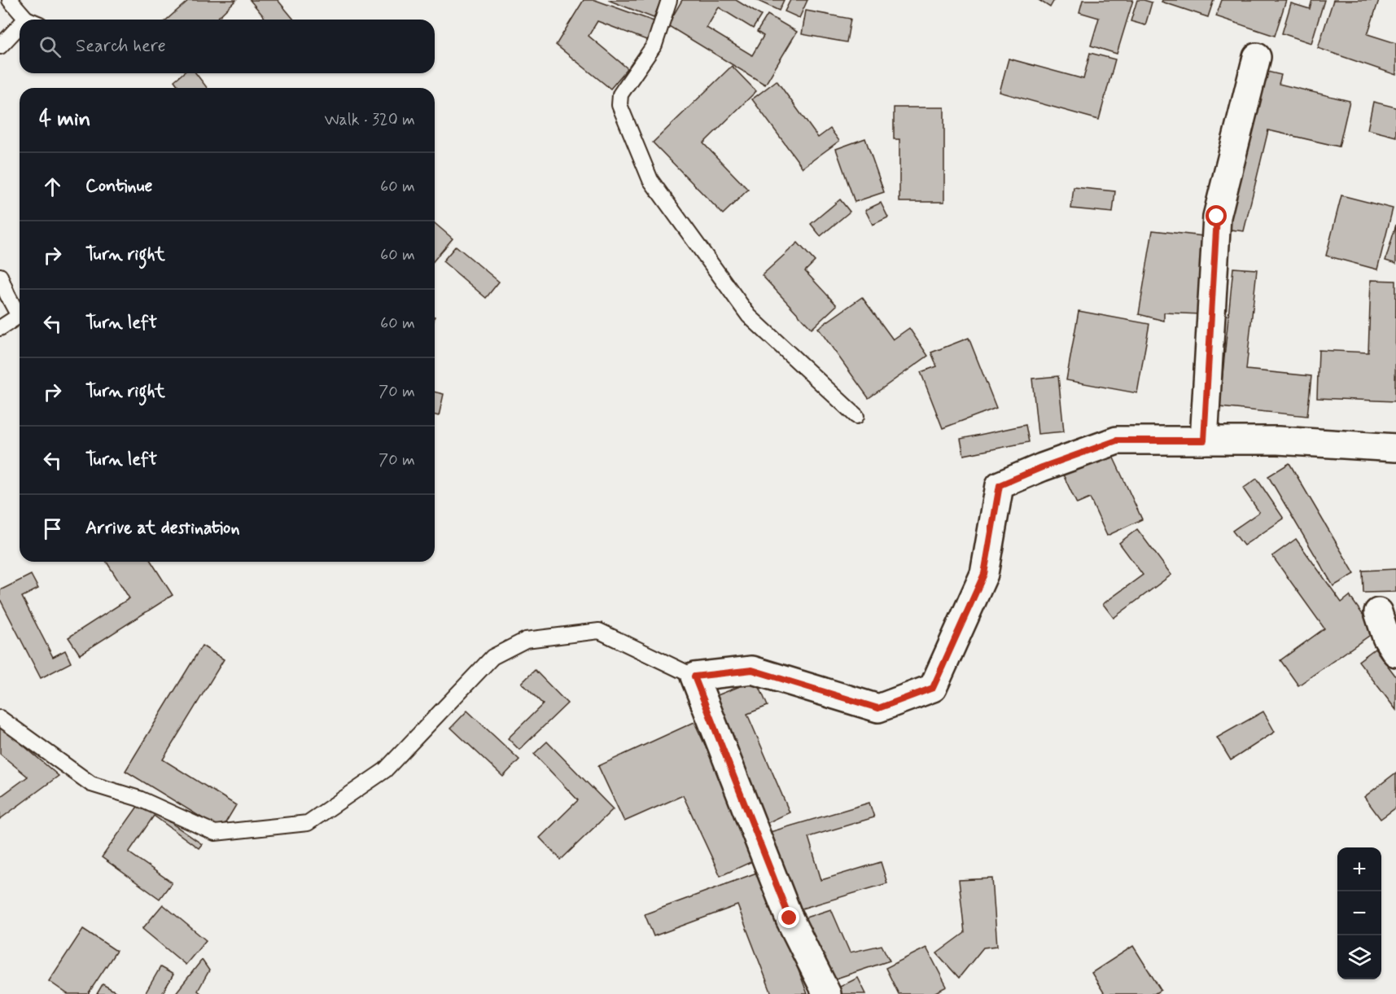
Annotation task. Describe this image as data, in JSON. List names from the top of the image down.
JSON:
{
  "page": {
    "search": "Search here",
    "heading": ["4 min", "Walk · 320 m"],
    "list": [
      ["Continue", "60 m"],
      ["Turn right", "60 m"],
      ["Turn left", "60 m"],
      ["Turn right", "70 m"],
      ["Turn left", "70 m"],
      "Arrive at destination"
    ],
    "map_buttons": ["+", "−"]
  }
}
